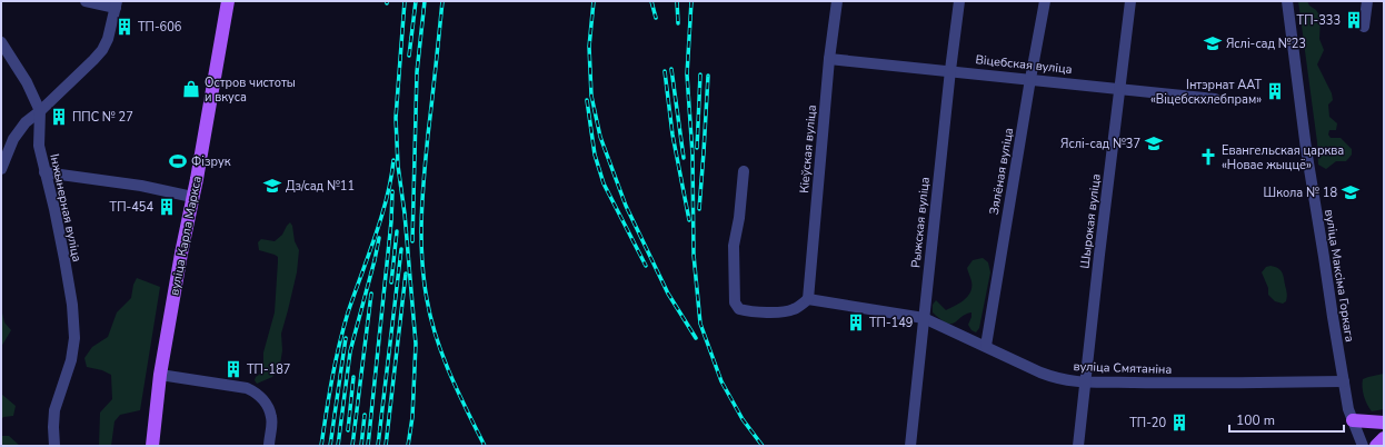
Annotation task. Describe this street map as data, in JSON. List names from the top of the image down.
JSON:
{
  "streets": {
    "main road": ["вуліца Карла Маркса"],
    "street": [
      "Віцебская вуліца",
      "Кіеўская вуліца",
      "Зялёная вуліца",
      "Інжынерная вуліца",
      "Шырокая вуліца",
      "Рыжская вуліца",
      "вуліца Максіма Горкага",
      "вуліца Смятаніна"
    ]
  },
  "crossings": [
    ["Віцебская вуліца", "Кіеўская вуліца"],
    ["Віцебская вуліца", "Зялёная вуліца"],
    ["Віцебская вуліца", "Шырокая вуліца"],
    ["Віцебская вуліца", "Рыжская вуліца"],
    ["Кіеўская вуліца", "вуліца Смятаніна"],
    ["Зялёная вуліца", "вуліца Смятаніна"],
    ["Шырокая вуліца", "вуліца Смятаніна"],
    ["Рыжская вуліца", "вуліца Смятаніна"],
    ["вуліца Максіма Горкага", "вуліца Смятаніна"]
  ],
  "places": {
    "building": [
      "ТП-333",
      "ТП-606",
      "Інтэрнат ААТ «Віцебскхлебпрам»",
      "ППС № 27",
      "ТП-454",
      "ТП-149",
      "ТП-187",
      "ТП-20"
    ],
    "school or university": [
      "Яслі-сад №23",
      "Яслі-сад №37",
      "Дз/сад №11",
      "Школа № 18"
    ],
    "shop": ["Остров чистоты и вкуса"],
    "church": ["Евангельская царква «Новае жыццё»"],
    "sports": ["Фізрук"]
  },
  "scale_bar": "100 m"
}
